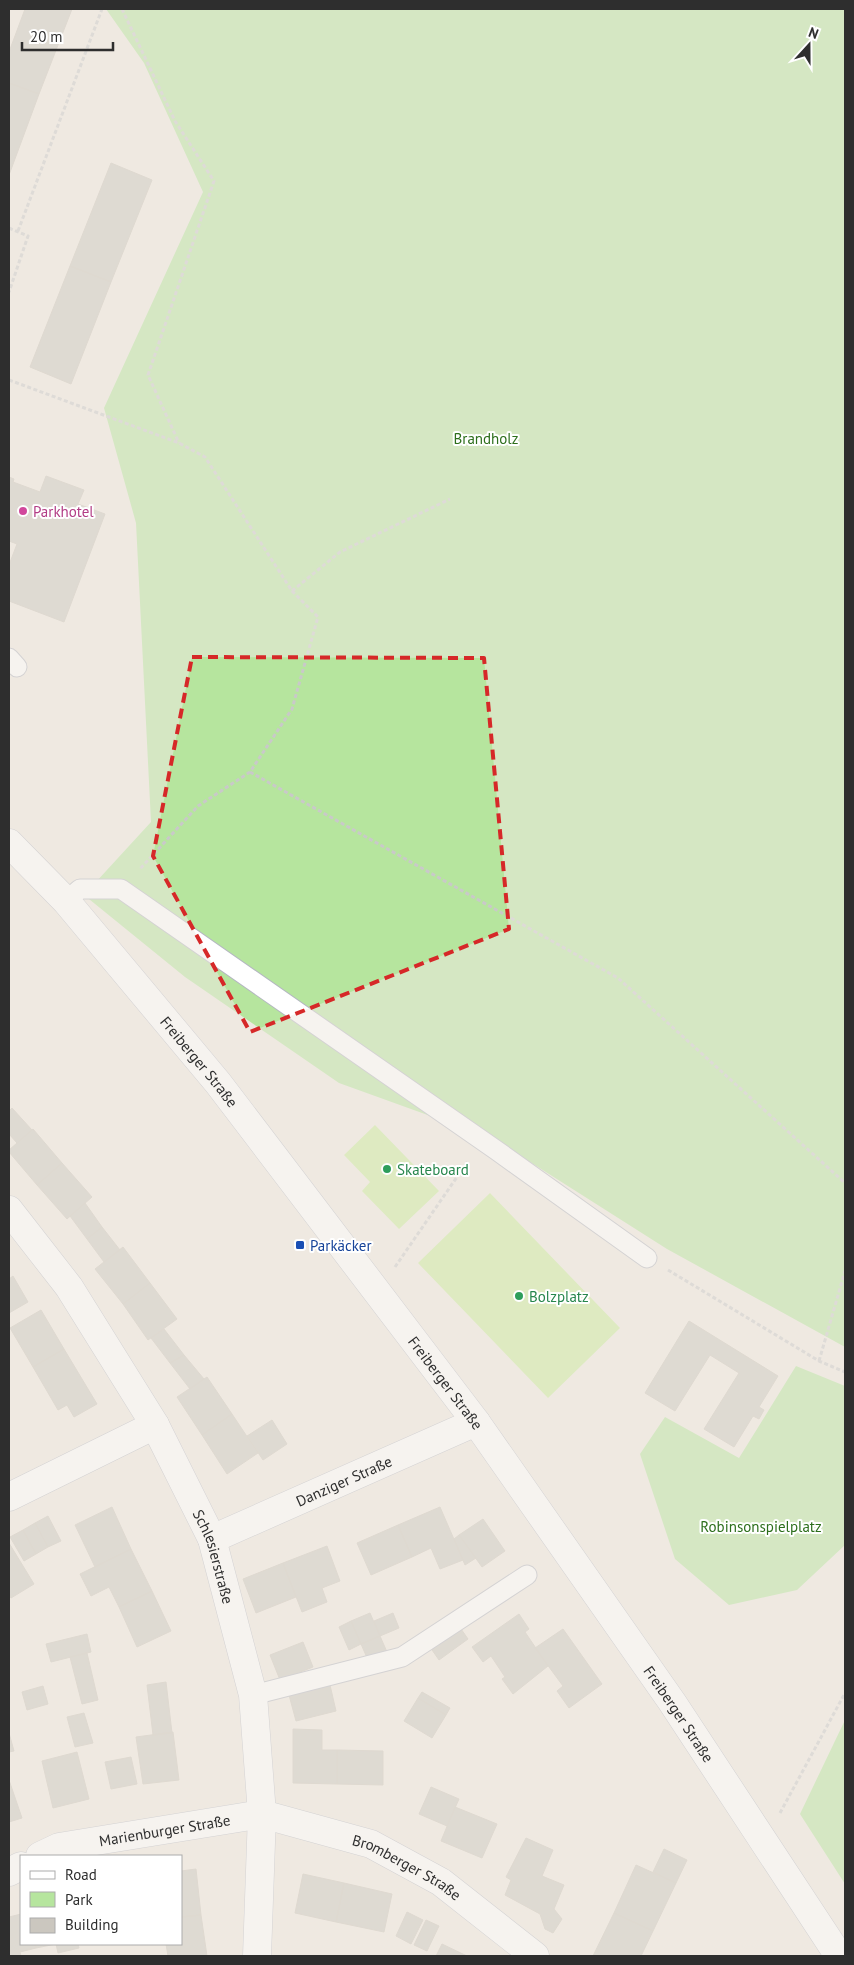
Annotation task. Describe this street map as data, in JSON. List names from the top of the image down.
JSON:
{
  "streets": {
    "street": [
      "Freiberger Straße",
      "Danziger Straße",
      "Schlesierstraße",
      "Marienburger Straße",
      "Bromberger Straße"
    ]
  },
  "crossings": [
    ["Freiberger Straße", "Danziger Straße"],
    ["Danziger Straße", "Schlesierstraße"],
    ["Schlesierstraße", "Marienburger Straße"],
    ["Schlesierstraße", "Bromberger Straße"],
    ["Marienburger Straße", "Bromberger Straße"]
  ],
  "parks": ["Brandholz", "Robinsonspielplatz"],
  "places": {
    "other": ["Parkhotel", "Skateboard", "Bolzplatz"],
    "transit": ["Parkäcker"]
  },
  "legend": ["Road", "Park", "Building"],
  "scale_bar": "20 m",
  "north": "top"
}
